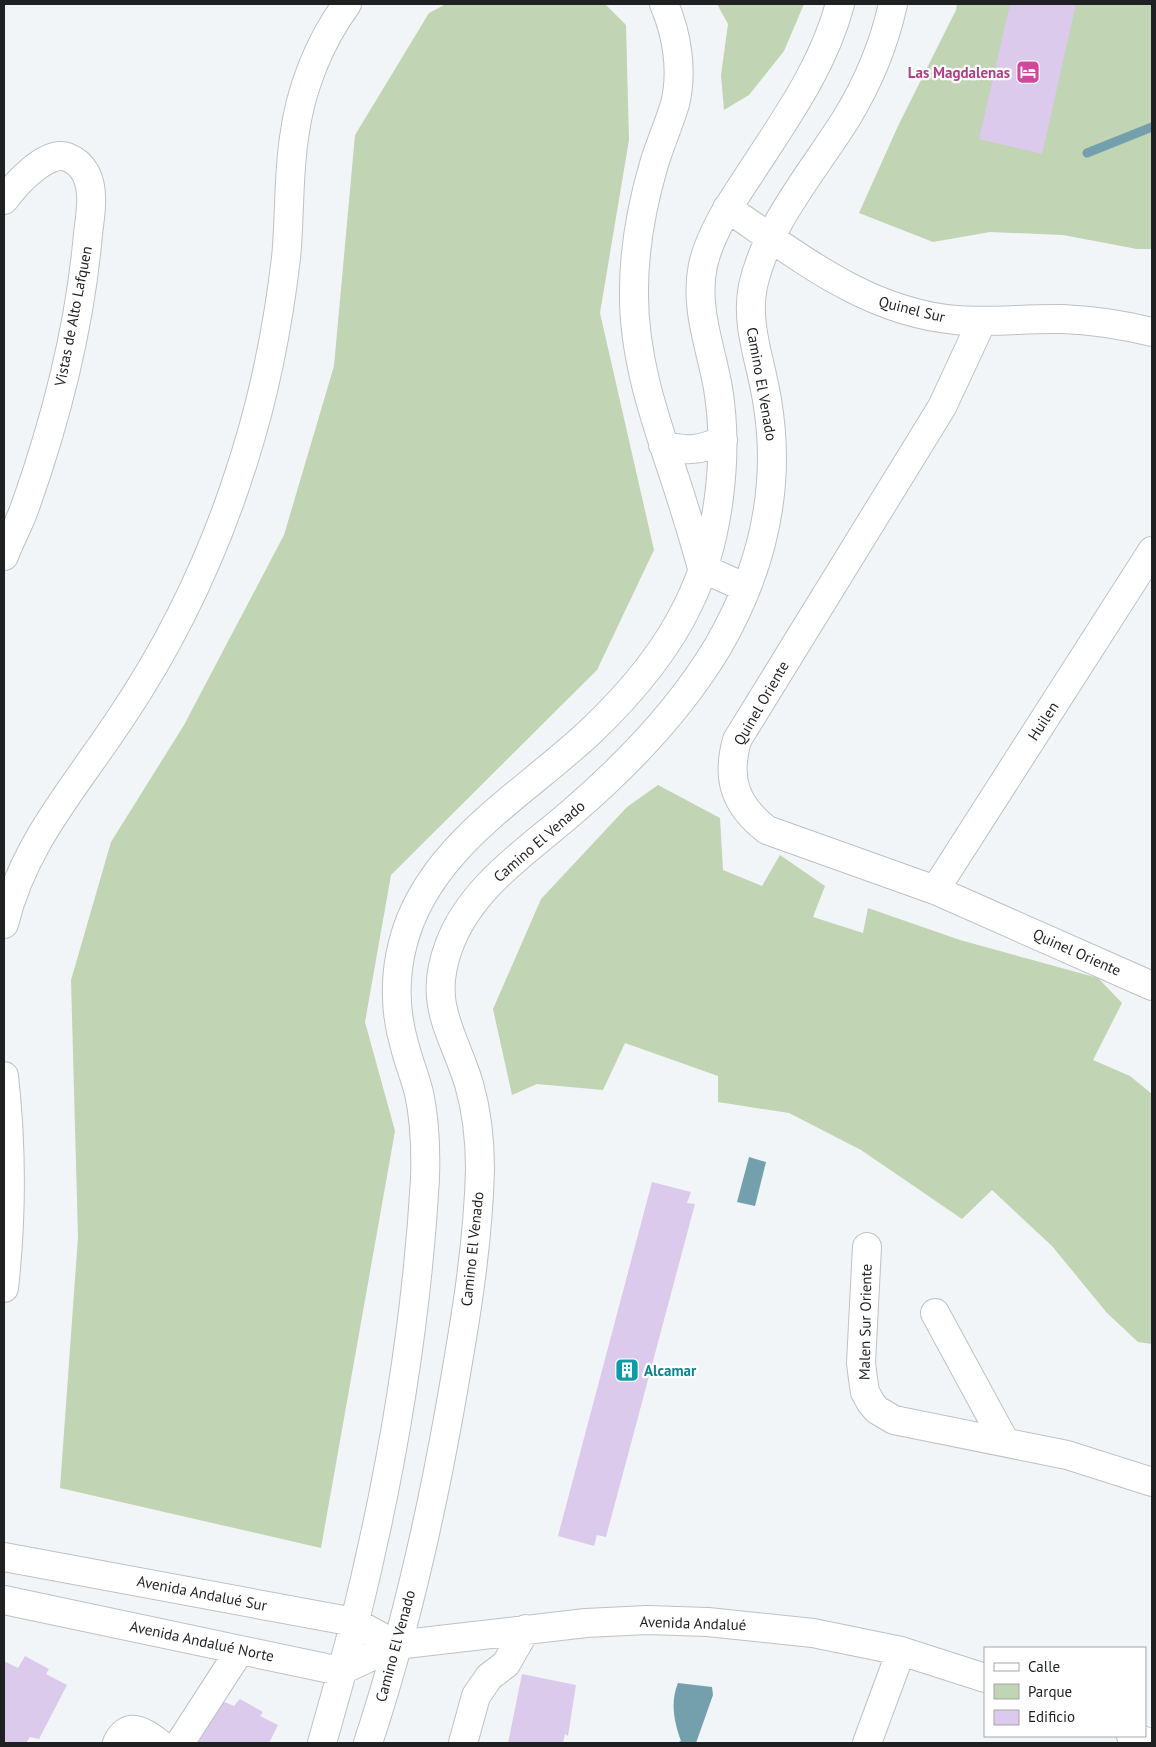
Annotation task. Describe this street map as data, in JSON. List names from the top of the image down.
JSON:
{
  "streets": {
    "street": [
      "Quinel Sur",
      "Vistas de Alto Lafquen",
      "Camino El Venado",
      "Quinel Oriente",
      "Huilen",
      "Malen Sur Oriente",
      "Avenida Andalué Sur",
      "Avenida Andalué",
      "Avenida Andalué Norte"
    ]
  },
  "crossings": [
    ["Quinel Sur", "Camino El Venado"],
    ["Quinel Sur", "Quinel Oriente"],
    ["Camino El Venado", "Avenida Andalué Sur"],
    ["Camino El Venado", "Avenida Andalué"],
    ["Quinel Oriente", "Huilen"],
    ["Avenida Andalué Sur", "Avenida Andalué"]
  ],
  "places": {
    "hotel": ["Las Magdalenas"],
    "building": ["Alcamar"]
  },
  "legend": ["Calle", "Parque", "Edificio"]
}
